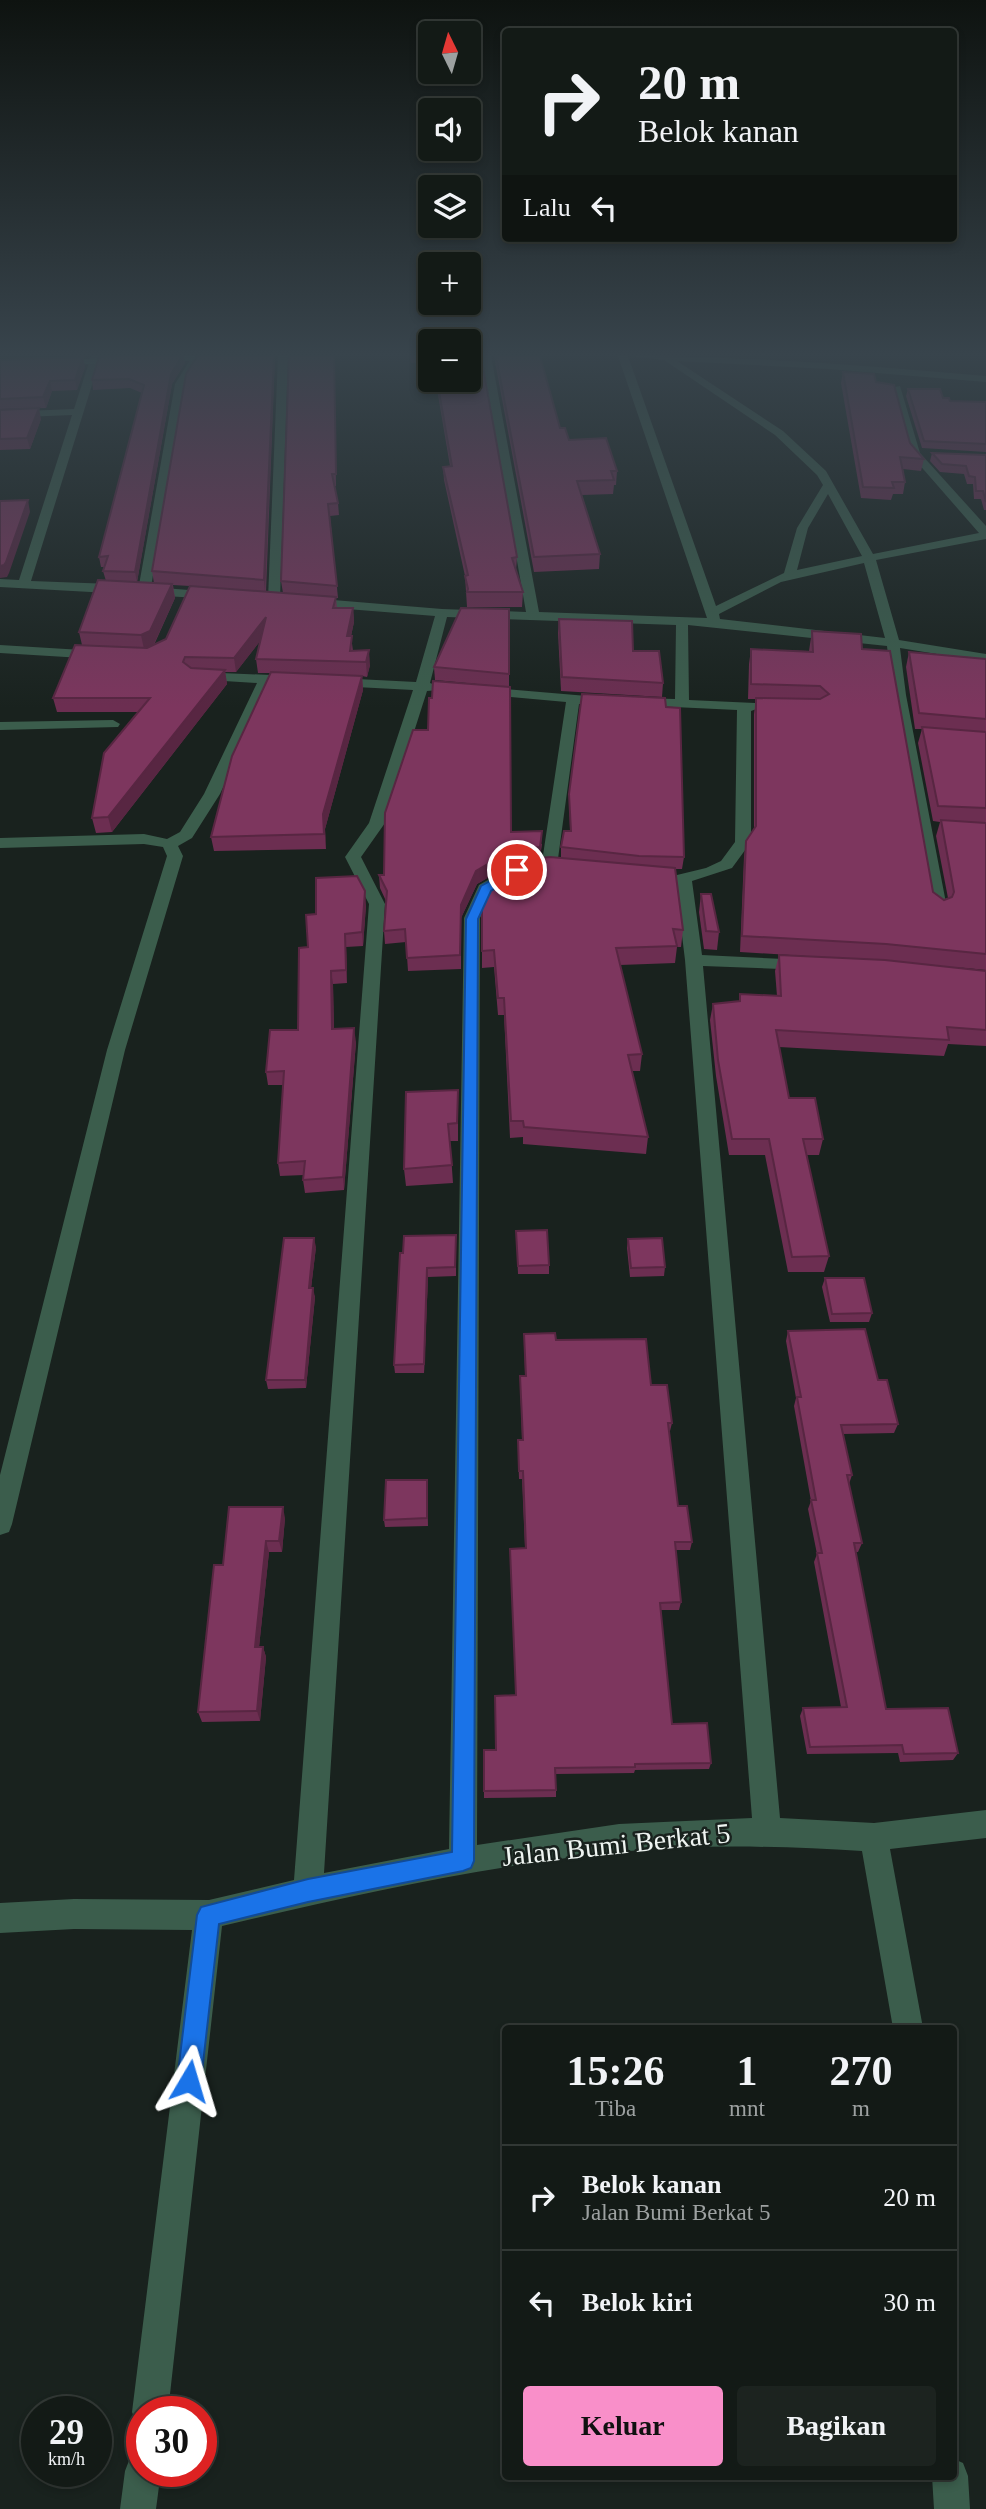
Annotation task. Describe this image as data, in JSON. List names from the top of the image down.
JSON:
{
  "streets": {
    "street": ["Jalan Bumi Berkat 5"]
  },
  "north": "top",
  "page": {
    "map_buttons": ["+", "−"],
    "turn": ["20 m", "Belok kanan"],
    "then": "Lalu",
    "eta": [
      "15:26",
      "Tiba",
      "1",
      "mnt",
      "270",
      "m"
    ],
    "list": [
      {
        "name": "Belok kanan",
        "note": "Jalan Bumi Berkat 5",
        "value": "20 m"
      },
      {
        "name": "Belok kiri",
        "value": "30 m"
      }
    ],
    "buttons": ["Keluar", "Bagikan"],
    "speed": "29 km/h",
    "limit": "30"
  }
}
